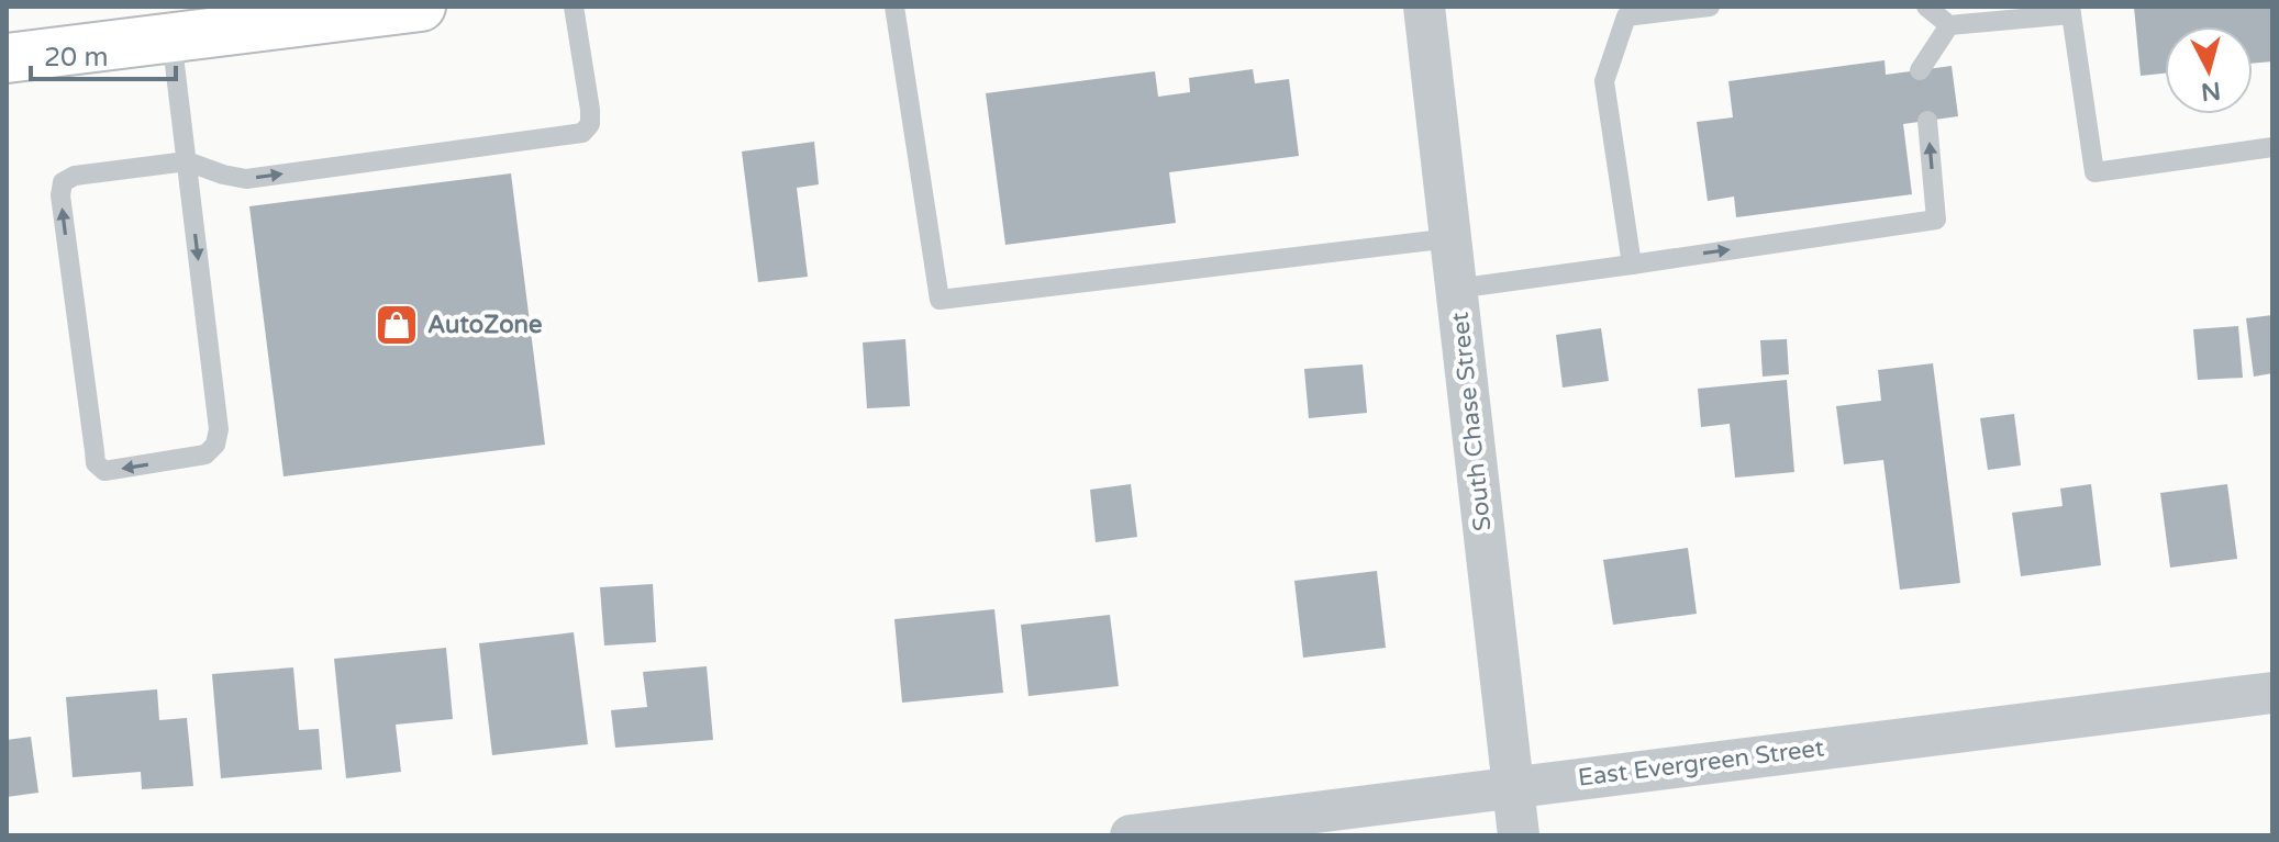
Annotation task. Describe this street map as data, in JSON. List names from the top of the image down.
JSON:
{
  "streets": {
    "street": ["South Chase Street", "East Evergreen Street"]
  },
  "crossings": [
    ["South Chase Street", "East Evergreen Street"]
  ],
  "places": {
    "shop": ["AutoZone"]
  },
  "scale_bar": "20 m",
  "north": "bottom"
}
